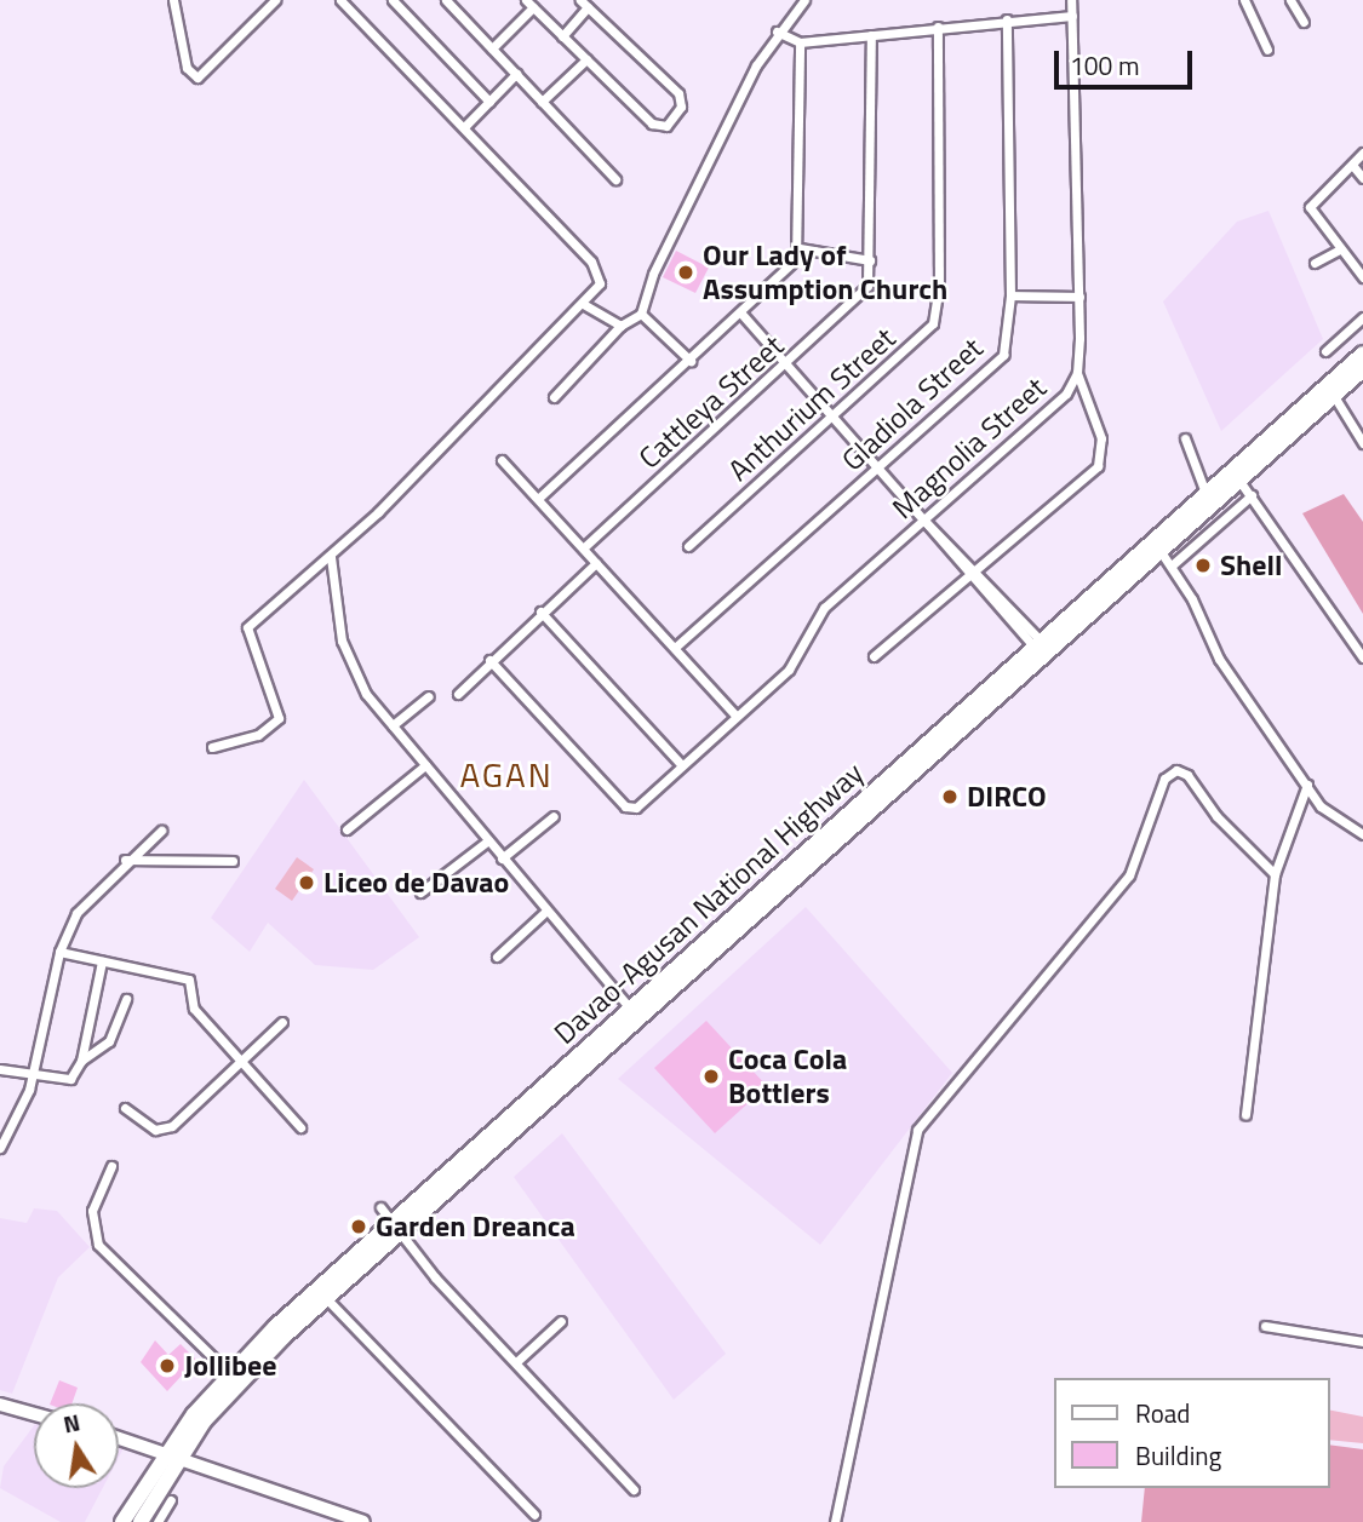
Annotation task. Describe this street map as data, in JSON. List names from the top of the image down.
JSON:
{
  "streets": {
    "highway": ["Davao-Agusan National Highway"],
    "street": [
      "Cattleya Street",
      "Anthurium Street",
      "Gladiola Street",
      "Magnolia Street"
    ]
  },
  "districts": ["AGAN"],
  "places": [
    "Our Lady of Assumption Church",
    "Shell",
    "DIRCO",
    "Liceo de Davao",
    "Coca Cola Bottlers",
    "Garden Dreanca",
    "Jollibee"
  ],
  "legend": ["Road", "Building"],
  "scale_bar": "100 m",
  "north": "top"
}
